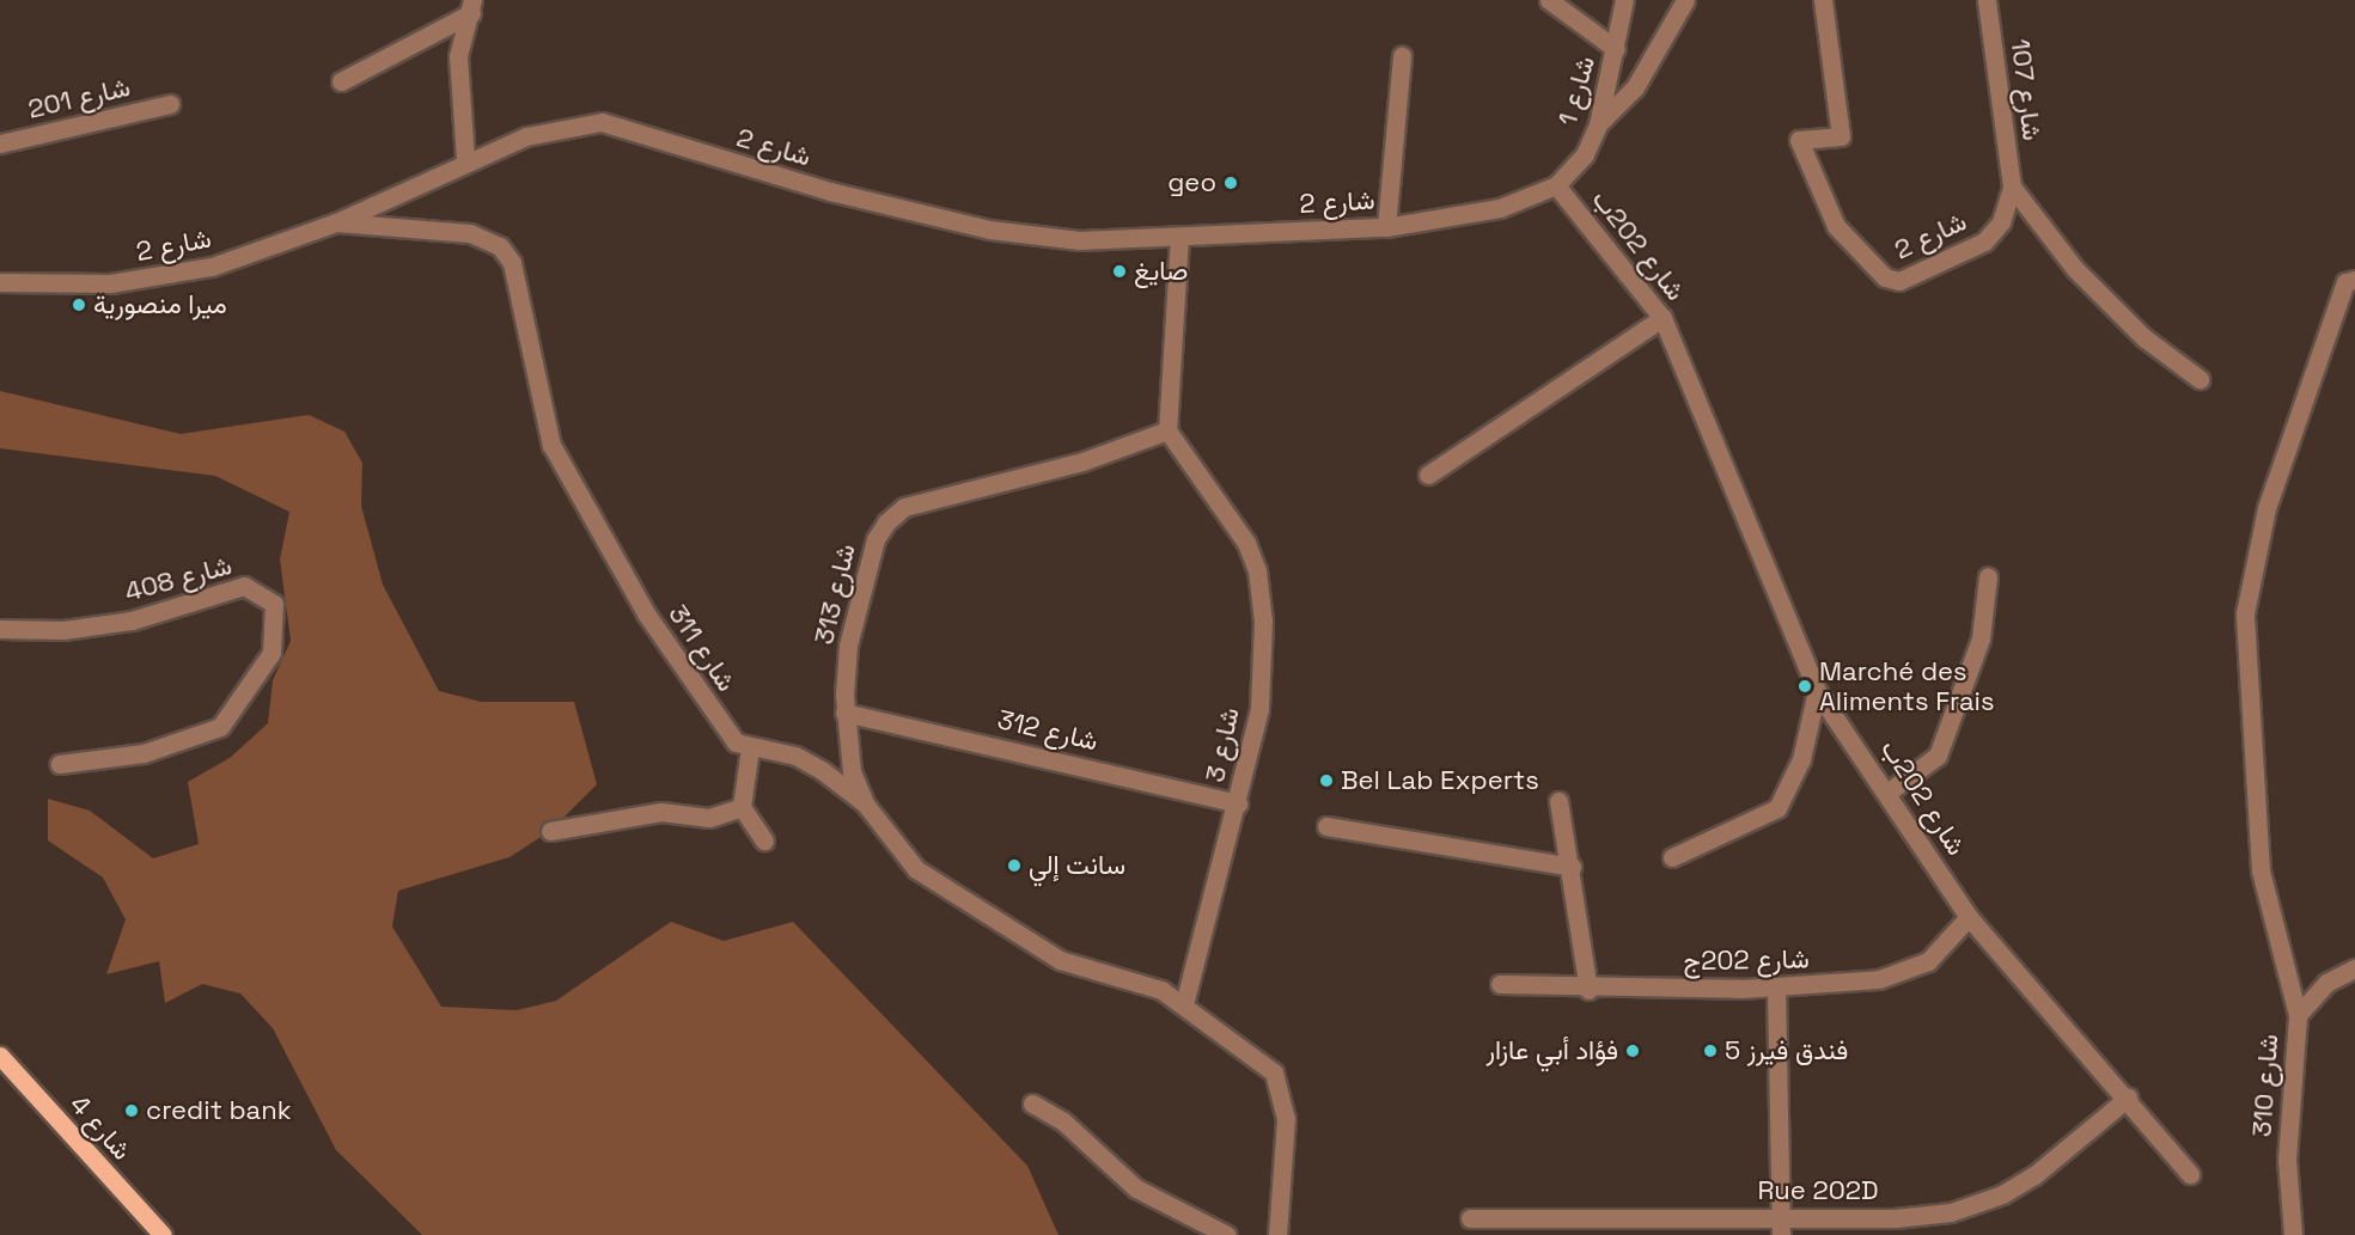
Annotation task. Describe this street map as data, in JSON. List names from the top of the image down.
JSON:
{
  "streets": {
    "main road": ["شارع 4"],
    "street": [
      "شارع 107",
      "شارع 1",
      "شارع 201",
      "شارع 2",
      "شارع 202ب",
      "شارع 408",
      "شارع 313",
      "شارع 311",
      "شارع 312",
      "شارع 3",
      "شارع 202ج",
      "شارع 310",
      "Rue 202D"
    ]
  },
  "crossings": [
    ["شارع 107", "شارع 2"],
    ["شارع 1", "شارع 2"],
    ["شارع 1", "شارع 202ب"],
    ["شارع 2", "شارع 202ب"],
    ["شارع 2", "شارع 311"],
    ["شارع 202ب", "شارع 202ج"],
    ["شارع 202ب", "Rue 202D"],
    ["شارع 313", "شارع 311"],
    ["شارع 313", "شارع 312"],
    ["شارع 313", "شارع 3"],
    ["شارع 311", "شارع 3"],
    ["شارع 312", "شارع 3"]
  ],
  "places": [
    "geo",
    "صايغ",
    "ميرا منصورية",
    "Marché des Aliments Frais",
    "Bel Lab Experts",
    "سانت إلي",
    "فؤاد أبي عازار",
    "فندق فيرز 5",
    "credit bank"
  ]
}
